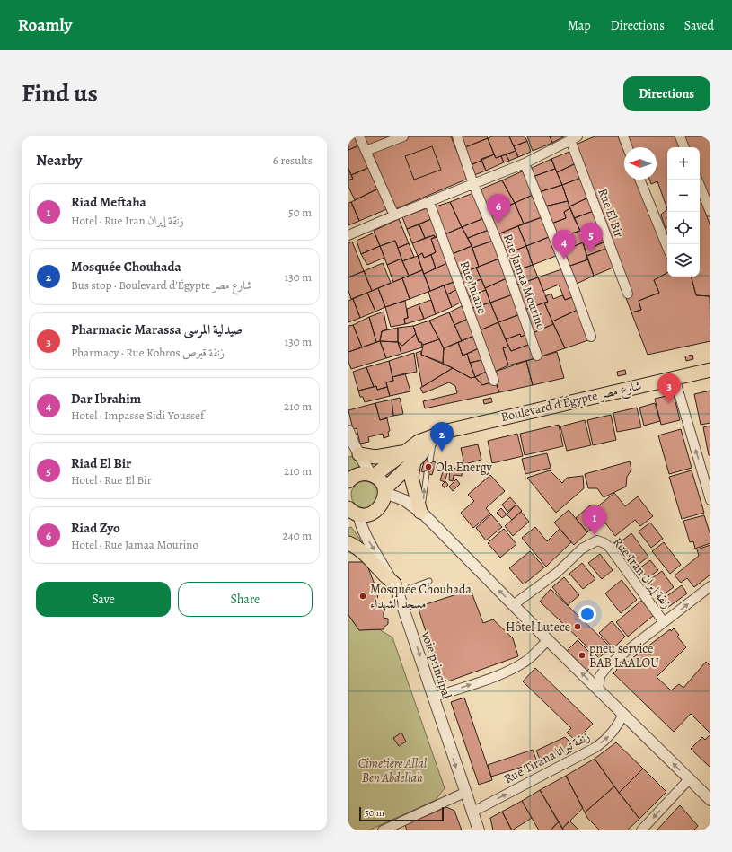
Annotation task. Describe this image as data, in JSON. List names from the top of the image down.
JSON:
{
  "streets": {
    "main road": ["Boulevard d'Égypte شارع مصر"],
    "street": [
      "Rue El Bir",
      "Rue Jamaa Mourino",
      "Rue Jniane",
      "Rue Iran زنقة إيران",
      "voie principal",
      "Rue Tirana زنقة تيرانا"
    ]
  },
  "crossings": [
    ["voie principal", "Rue Tirana زنقة تيرانا"]
  ],
  "one_way": ["Rue Tirana زنقة تيرانا"],
  "parks": ["Cimetière Allal Ben Abdellah"],
  "places": [
    "Ola Energy",
    "Mosquée Chouhada مسجد الشهداء",
    "Hôtel Lutece",
    "pneu service BAB LAALOU"
  ],
  "scale_bar": "50 m",
  "north": "left",
  "page": {
    "header": "Roamly",
    "nav": ["Map", "Directions", "Saved"],
    "title": "Find us",
    "buttons": [
      "Directions",
      ["Save", "Share"]
    ],
    "heading": ["Nearby", "6 results"],
    "map_buttons": ["+", "−"],
    "list": [
      {
        "mark": "1",
        "name": "Riad Meftaha",
        "note": "Hotel · Rue Iran زنقة إيران",
        "value": "50 m"
      },
      {
        "mark": "2",
        "name": "Mosquée Chouhada",
        "note": "Bus stop · Boulevard d'Égypte شارع مصر",
        "value": "130 m"
      },
      {
        "mark": "3",
        "name": "Pharmacie Marassa صيدلية المرسى",
        "note": "Pharmacy · Rue Kobros زنقة قبرص",
        "value": "130 m"
      },
      {
        "mark": "4",
        "name": "Dar Ibrahim",
        "note": "Hotel · Impasse Sidi Youssef",
        "value": "210 m"
      },
      {
        "mark": "5",
        "name": "Riad El Bir",
        "note": "Hotel · Rue El Bir",
        "value": "210 m"
      },
      {
        "mark": "6",
        "name": "Riad Zyo",
        "note": "Hotel · Rue Jamaa Mourino",
        "value": "240 m"
      }
    ],
    "pins": [
      "6",
      "5",
      "4",
      "3",
      "2",
      "1"
    ],
    "scale": "50 m"
  }
}
